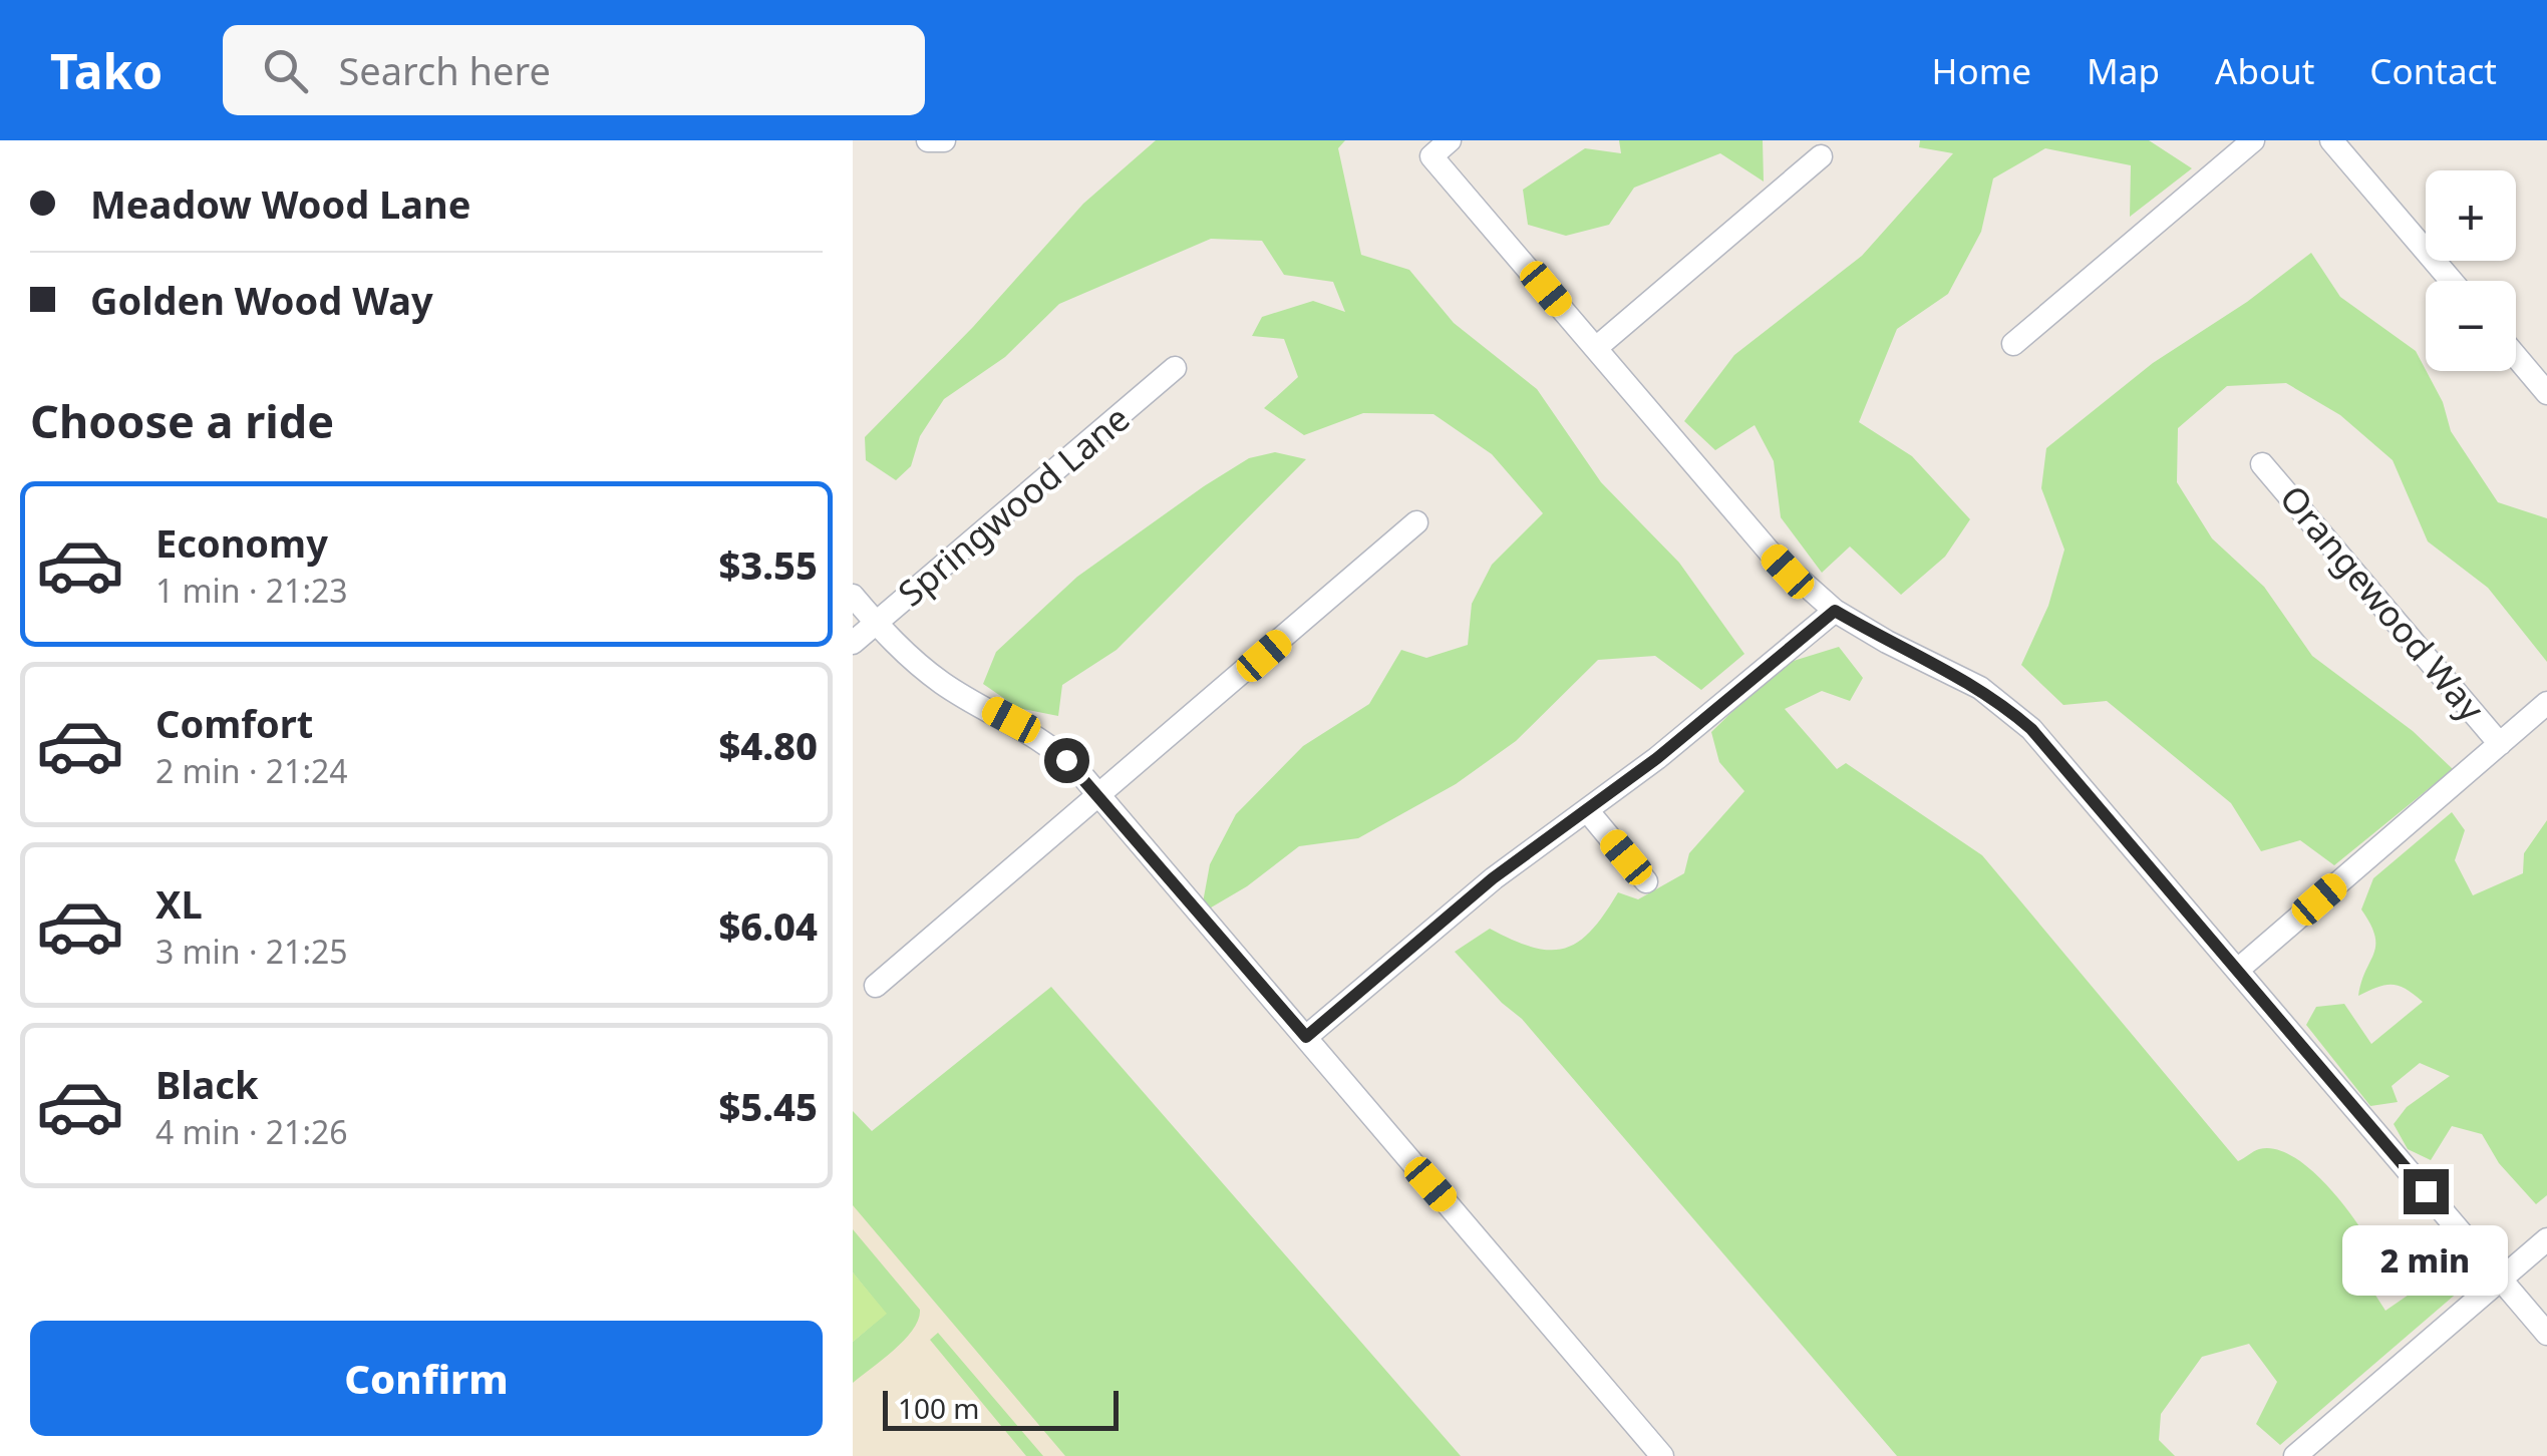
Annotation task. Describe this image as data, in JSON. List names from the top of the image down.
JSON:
{
  "streets": {
    "street": ["Springwood Lane", "Orangewood Way"]
  },
  "scale_bar": "100 m",
  "page": {
    "header": "Tako",
    "search": "Search here",
    "nav": [
      "Home",
      "Map",
      "About",
      "Contact"
    ],
    "banner": ["Meadow Wood Lane", "Golden Wood Way"],
    "map_buttons": ["+", "−"],
    "heading": "Choose a ride",
    "list": [
      {
        "name": "Economy",
        "note": "1 min · 21:23",
        "value": "$3.55"
      },
      {
        "name": "Comfort",
        "note": "2 min · 21:24",
        "value": "$4.80"
      },
      {
        "name": "XL",
        "note": "3 min · 21:25",
        "value": "$6.04"
      },
      {
        "name": "Black",
        "note": "4 min · 21:26",
        "value": "$5.45"
      }
    ],
    "bubble": "2 min",
    "buttons": "Confirm",
    "scale": "100 m"
  }
}
